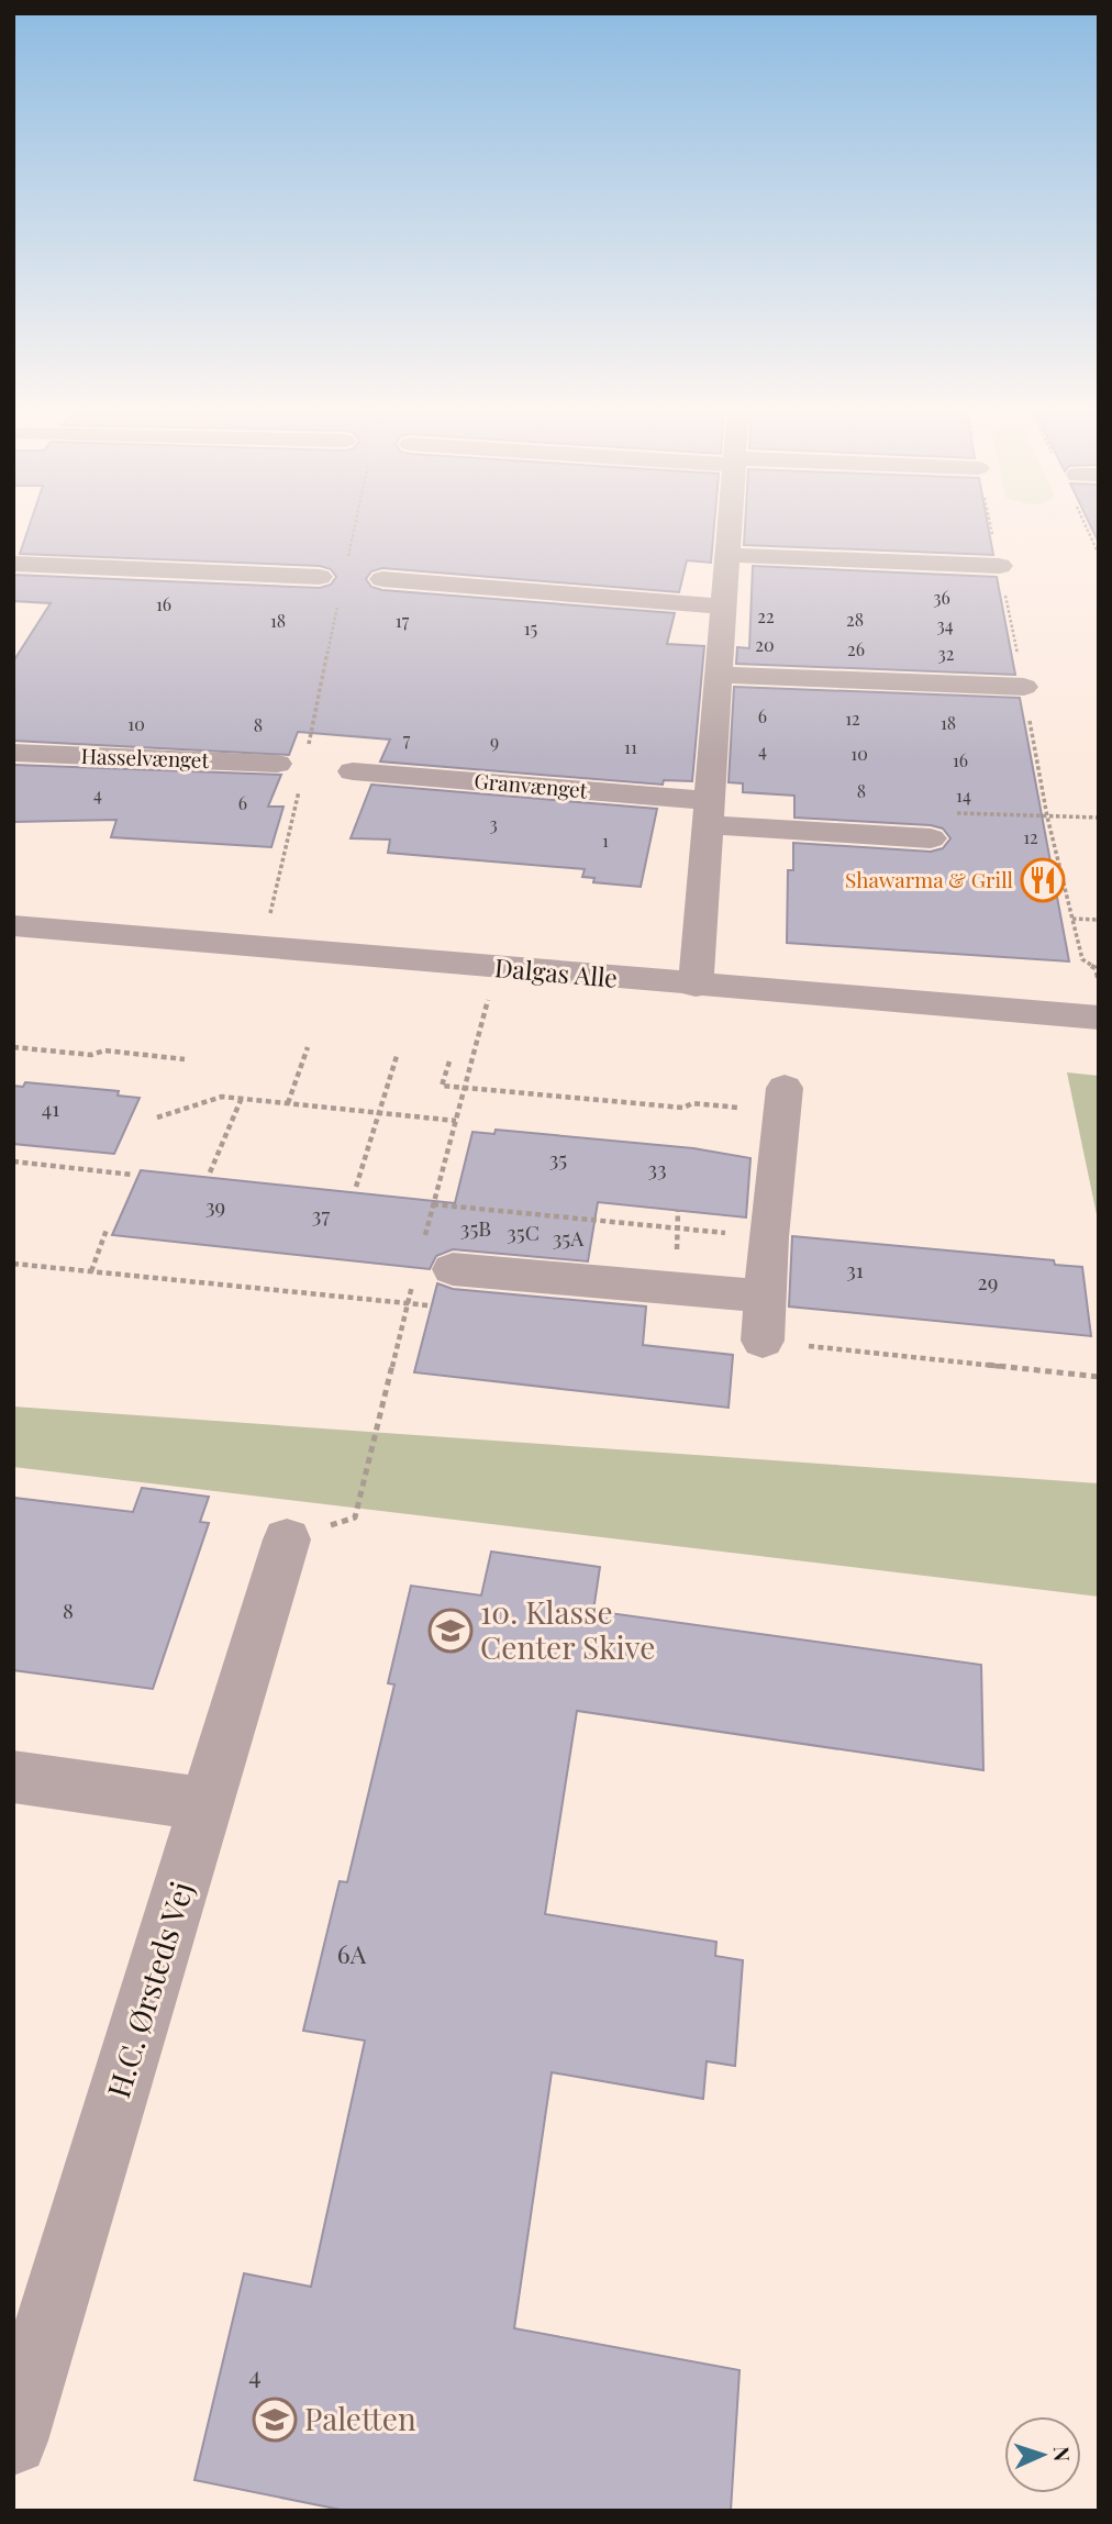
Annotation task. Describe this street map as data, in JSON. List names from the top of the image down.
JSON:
{
  "streets": {
    "street": [
      "Hasselvænget",
      "Granvænget",
      "Dalgas Alle",
      "H.C. Ørsteds Vej"
    ]
  },
  "places": {
    "restaurant": ["Shawarma & Grill"],
    "school or university": ["10. Klasse Center Skive", "Paletten"]
  },
  "house_numbers": [
    "36",
    "16",
    "22",
    "28",
    "18",
    "17",
    "34",
    "15",
    "20",
    "26",
    "32",
    "6",
    "12",
    "18",
    "10",
    "8",
    "7",
    "9",
    "11",
    "4",
    "10",
    "16",
    "8",
    "4",
    "14",
    "6",
    "3",
    "12",
    "1",
    "41",
    "35",
    "33",
    "39",
    "37",
    "35B",
    "35C",
    "35A",
    "31",
    "29",
    "8",
    "6A",
    "4"
  ],
  "north": "right"
}
